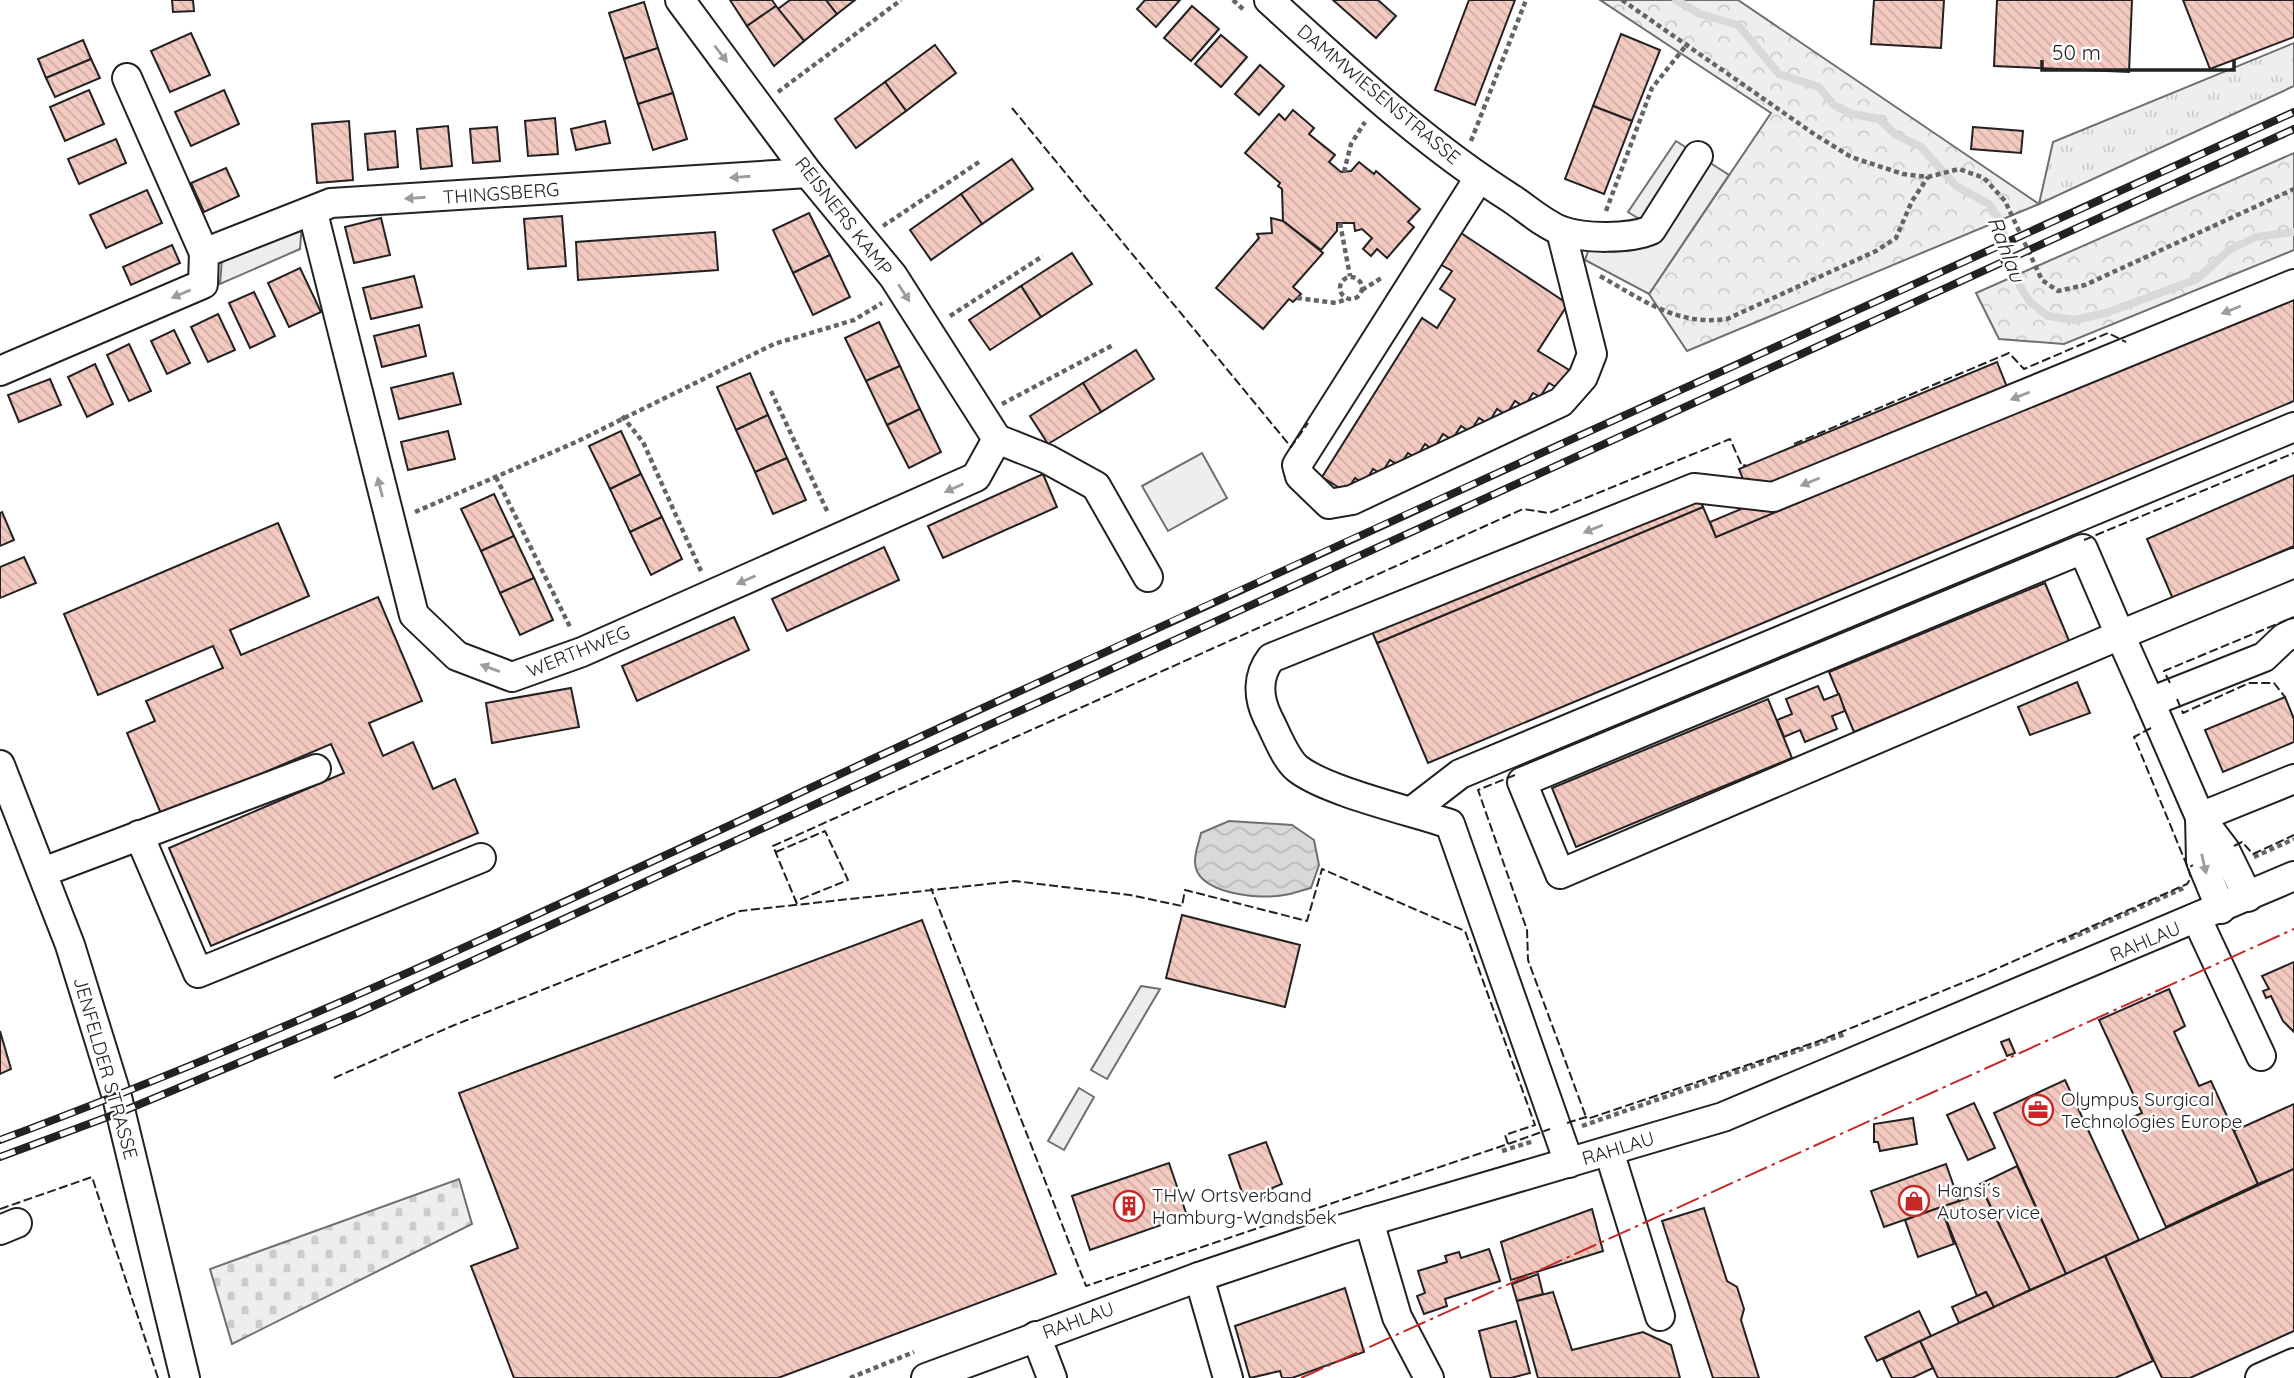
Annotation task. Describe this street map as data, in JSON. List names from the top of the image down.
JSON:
{
  "streets": {
    "street": [
      "DAMMWIESENSTRASSE",
      "THINGSBERG",
      "REISNERS KAMP",
      "WERTHWEG",
      "RAHLAU",
      "JENFELDER STRASSE"
    ]
  },
  "crossings": [
    ["THINGSBERG", "REISNERS KAMP"],
    ["THINGSBERG", "WERTHWEG"],
    ["REISNERS KAMP", "WERTHWEG"]
  ],
  "one_way": ["THINGSBERG"],
  "water": ["Rahlau"],
  "places": {
    "office": ["Olympus Surgical Technologies Europe"],
    "shop": ["Hansi´s Autoservice"],
    "building": ["THW Ortsverband Hamburg-Wandsbek"]
  },
  "scale_bar": "50 m"
}
